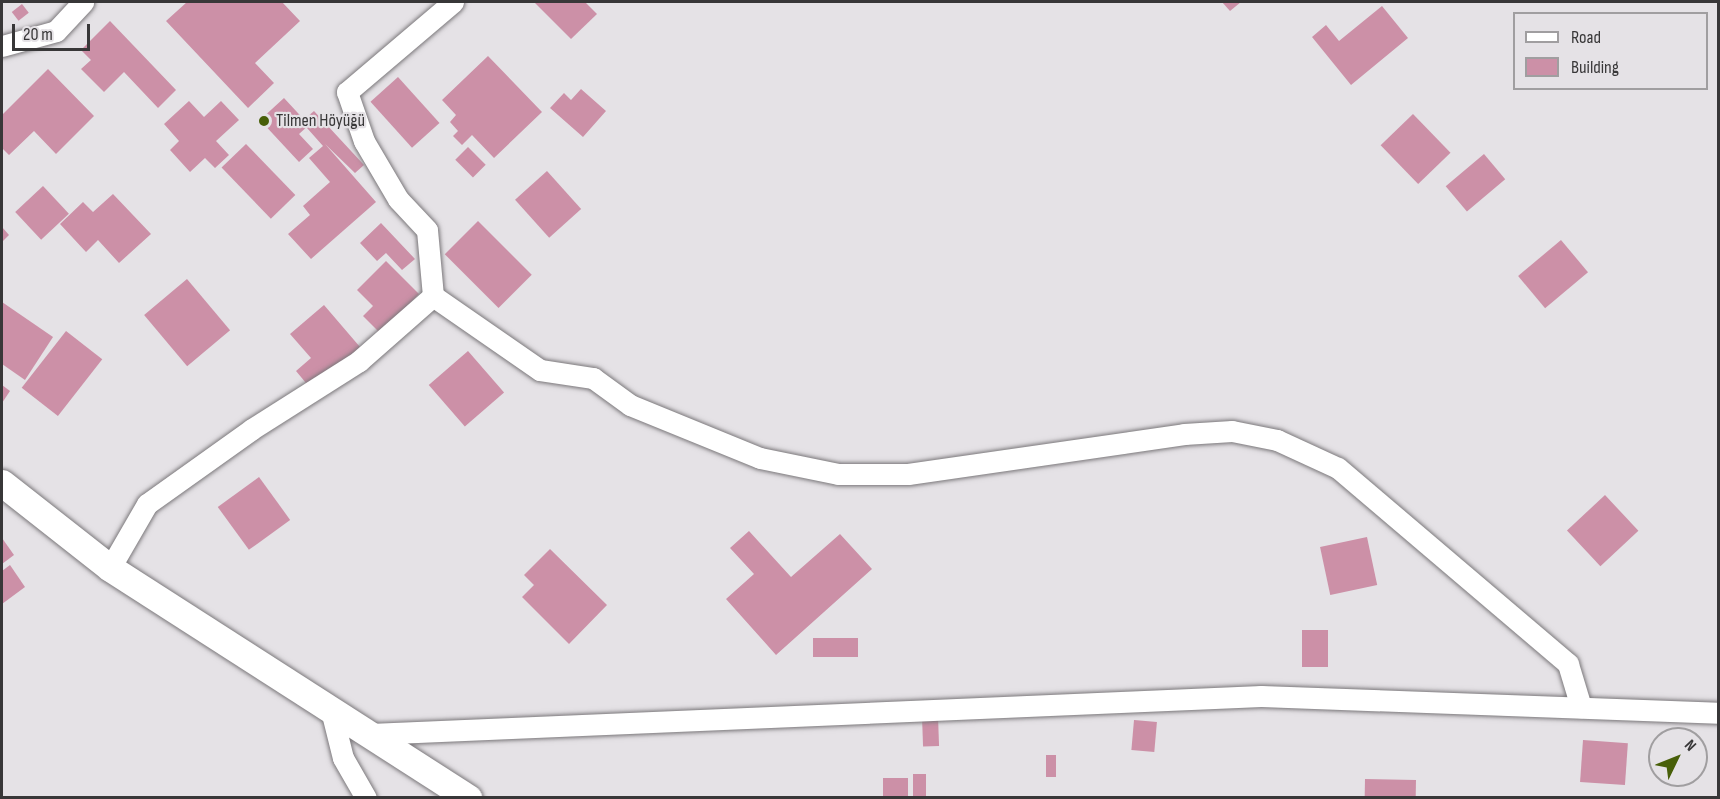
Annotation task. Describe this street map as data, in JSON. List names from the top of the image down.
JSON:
{
  "places": ["Tilmen Höyüğü"],
  "legend": ["Road", "Building"],
  "scale_bar": "20 m",
  "north": "top right"
}
